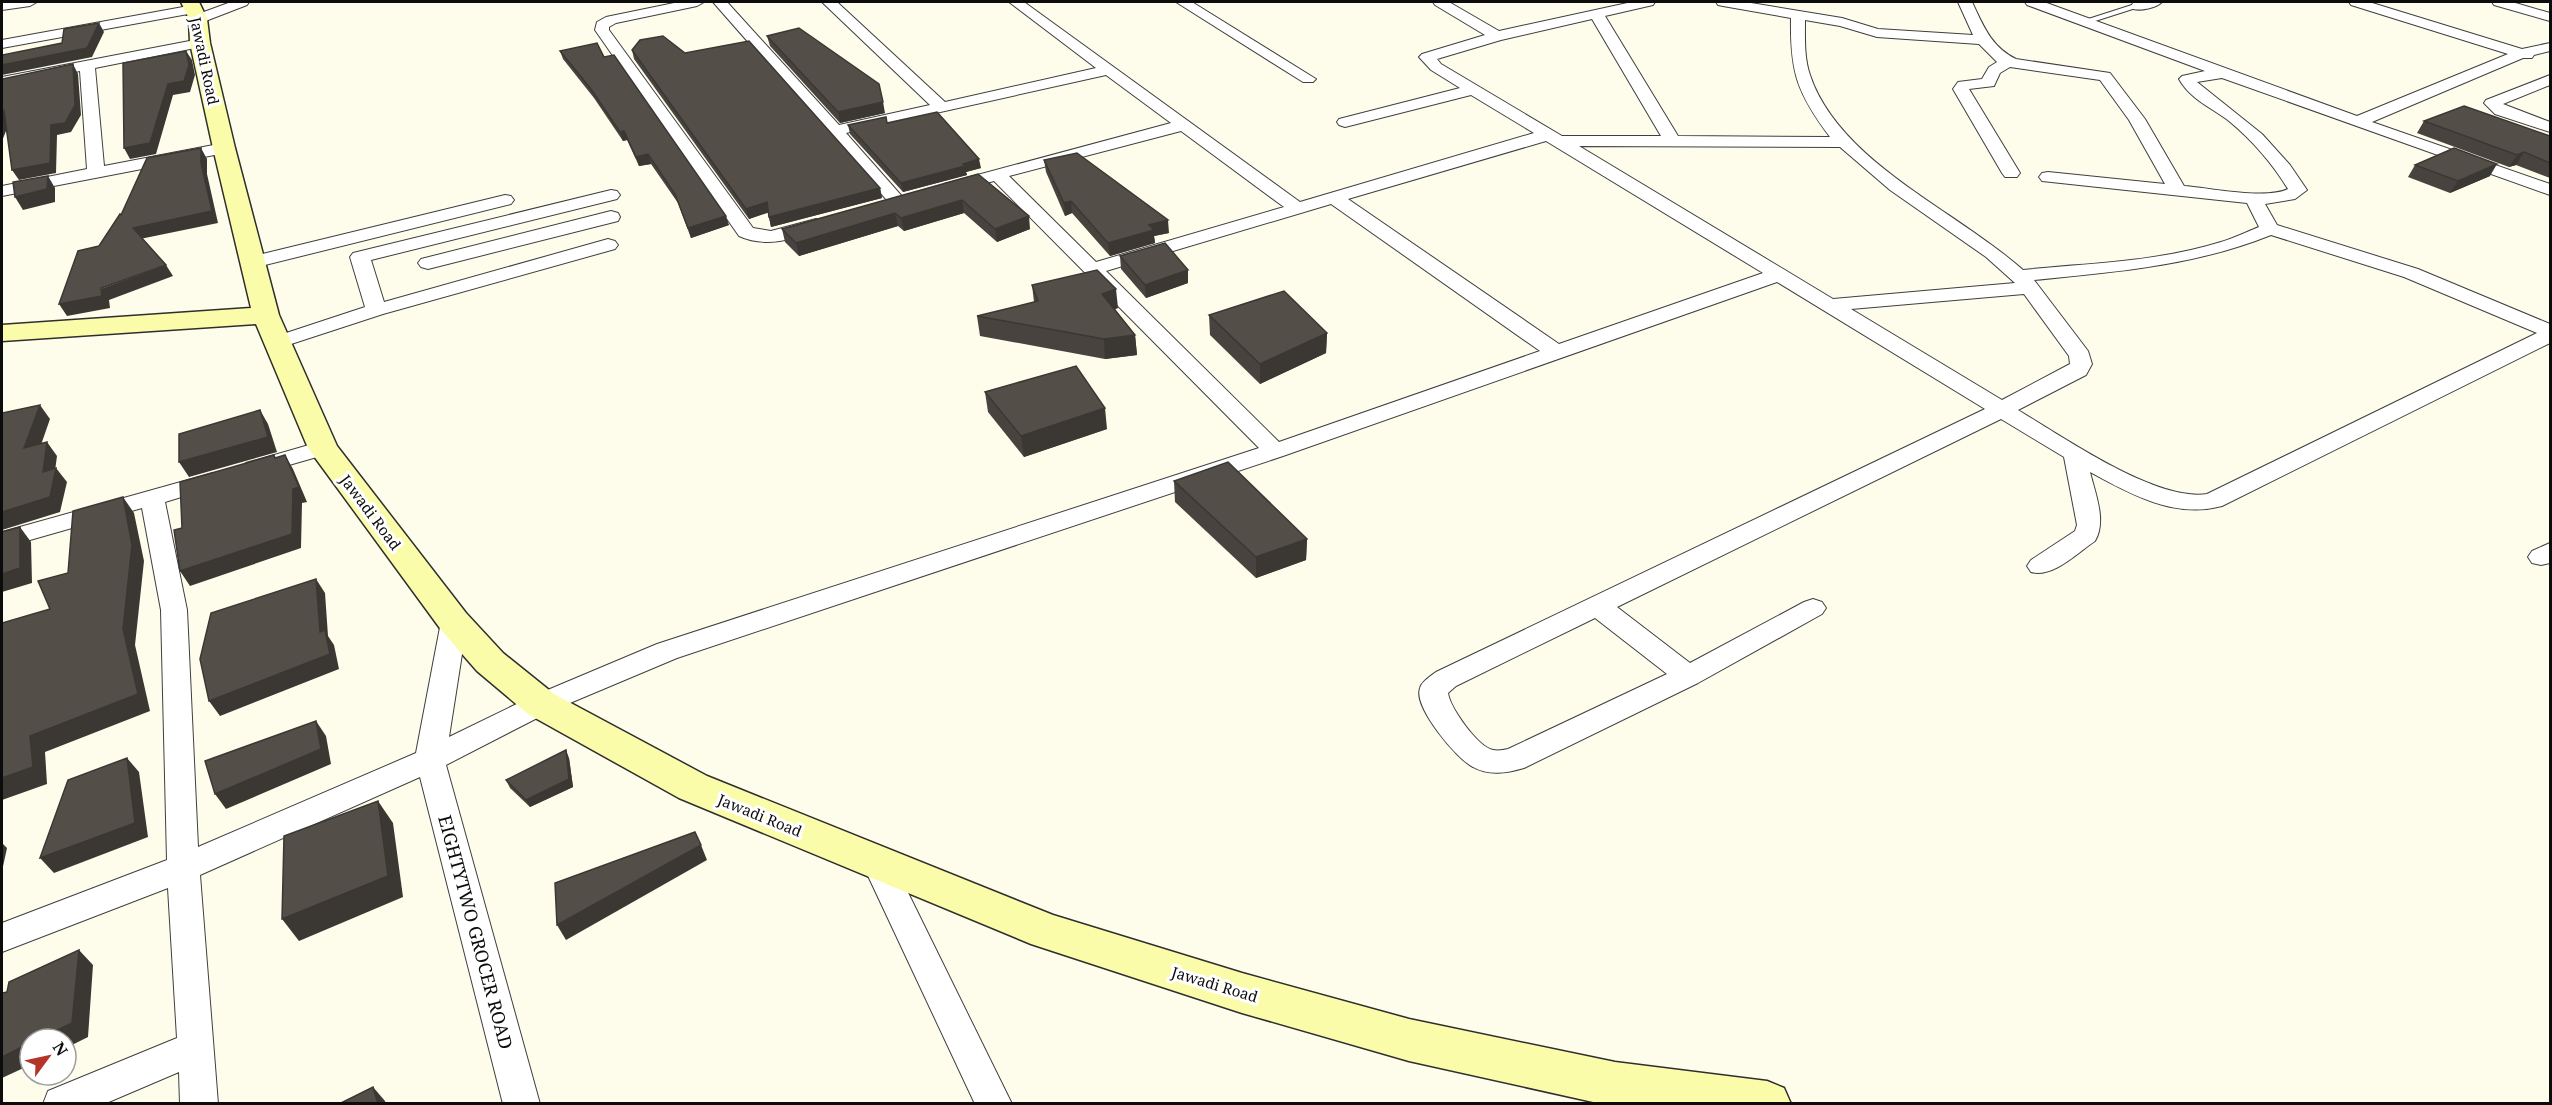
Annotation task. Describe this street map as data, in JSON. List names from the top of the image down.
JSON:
{
  "streets": {
    "street": ["Jawadi Road", "EIGHTYTWO GROCER ROAD"]
  },
  "north": "top right"
}
